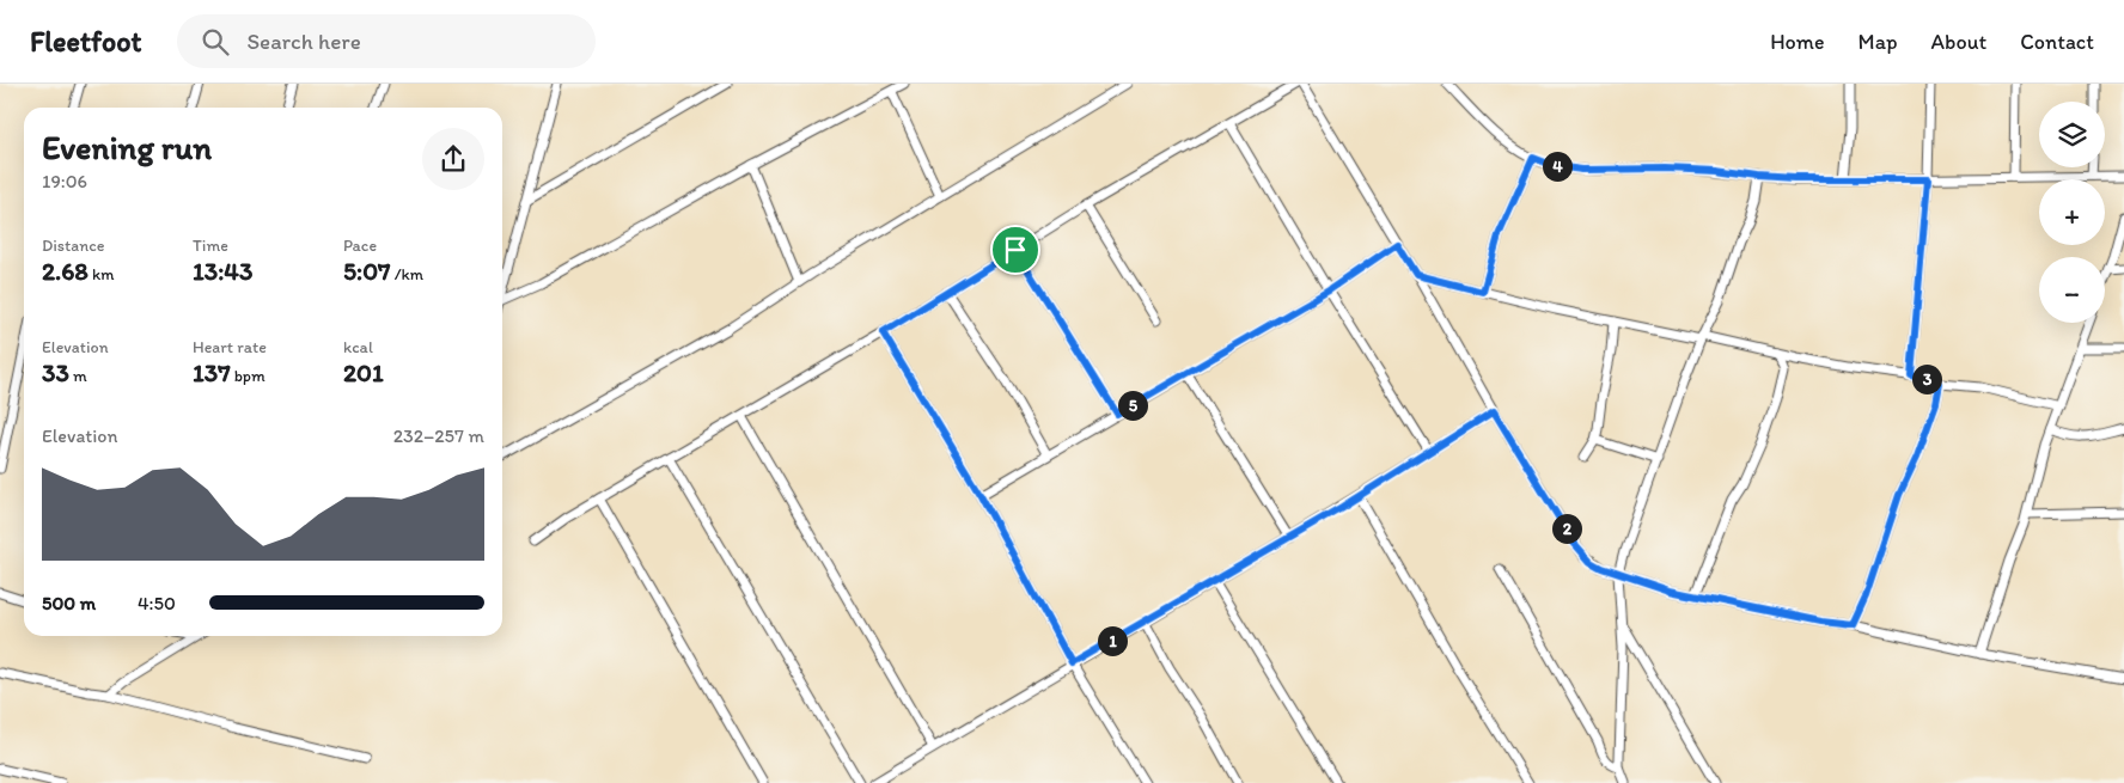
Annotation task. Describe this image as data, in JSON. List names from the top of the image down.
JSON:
{
  "page": {
    "header": "Fleetfoot",
    "search": "Search here",
    "nav": [
      "Home",
      "Map",
      "About",
      "Contact"
    ],
    "map_buttons": ["+", "−"],
    "heading": ["Evening run", "19:06"],
    "pins": [
      "4",
      "3",
      "5",
      "2",
      "1"
    ],
    "stats": [
      ["Distance", "2.68 km"],
      ["Time", "13:43"],
      ["Pace", "5:07 /km"],
      ["Elevation", "33 m"],
      ["Heart rate", "137 bpm"],
      ["kcal", "201"]
    ],
    "chart": ["Elevation", "232–257 m"],
    "list": [
      {
        "name": "500 m",
        "note": "4:50"
      }
    ]
  }
}
